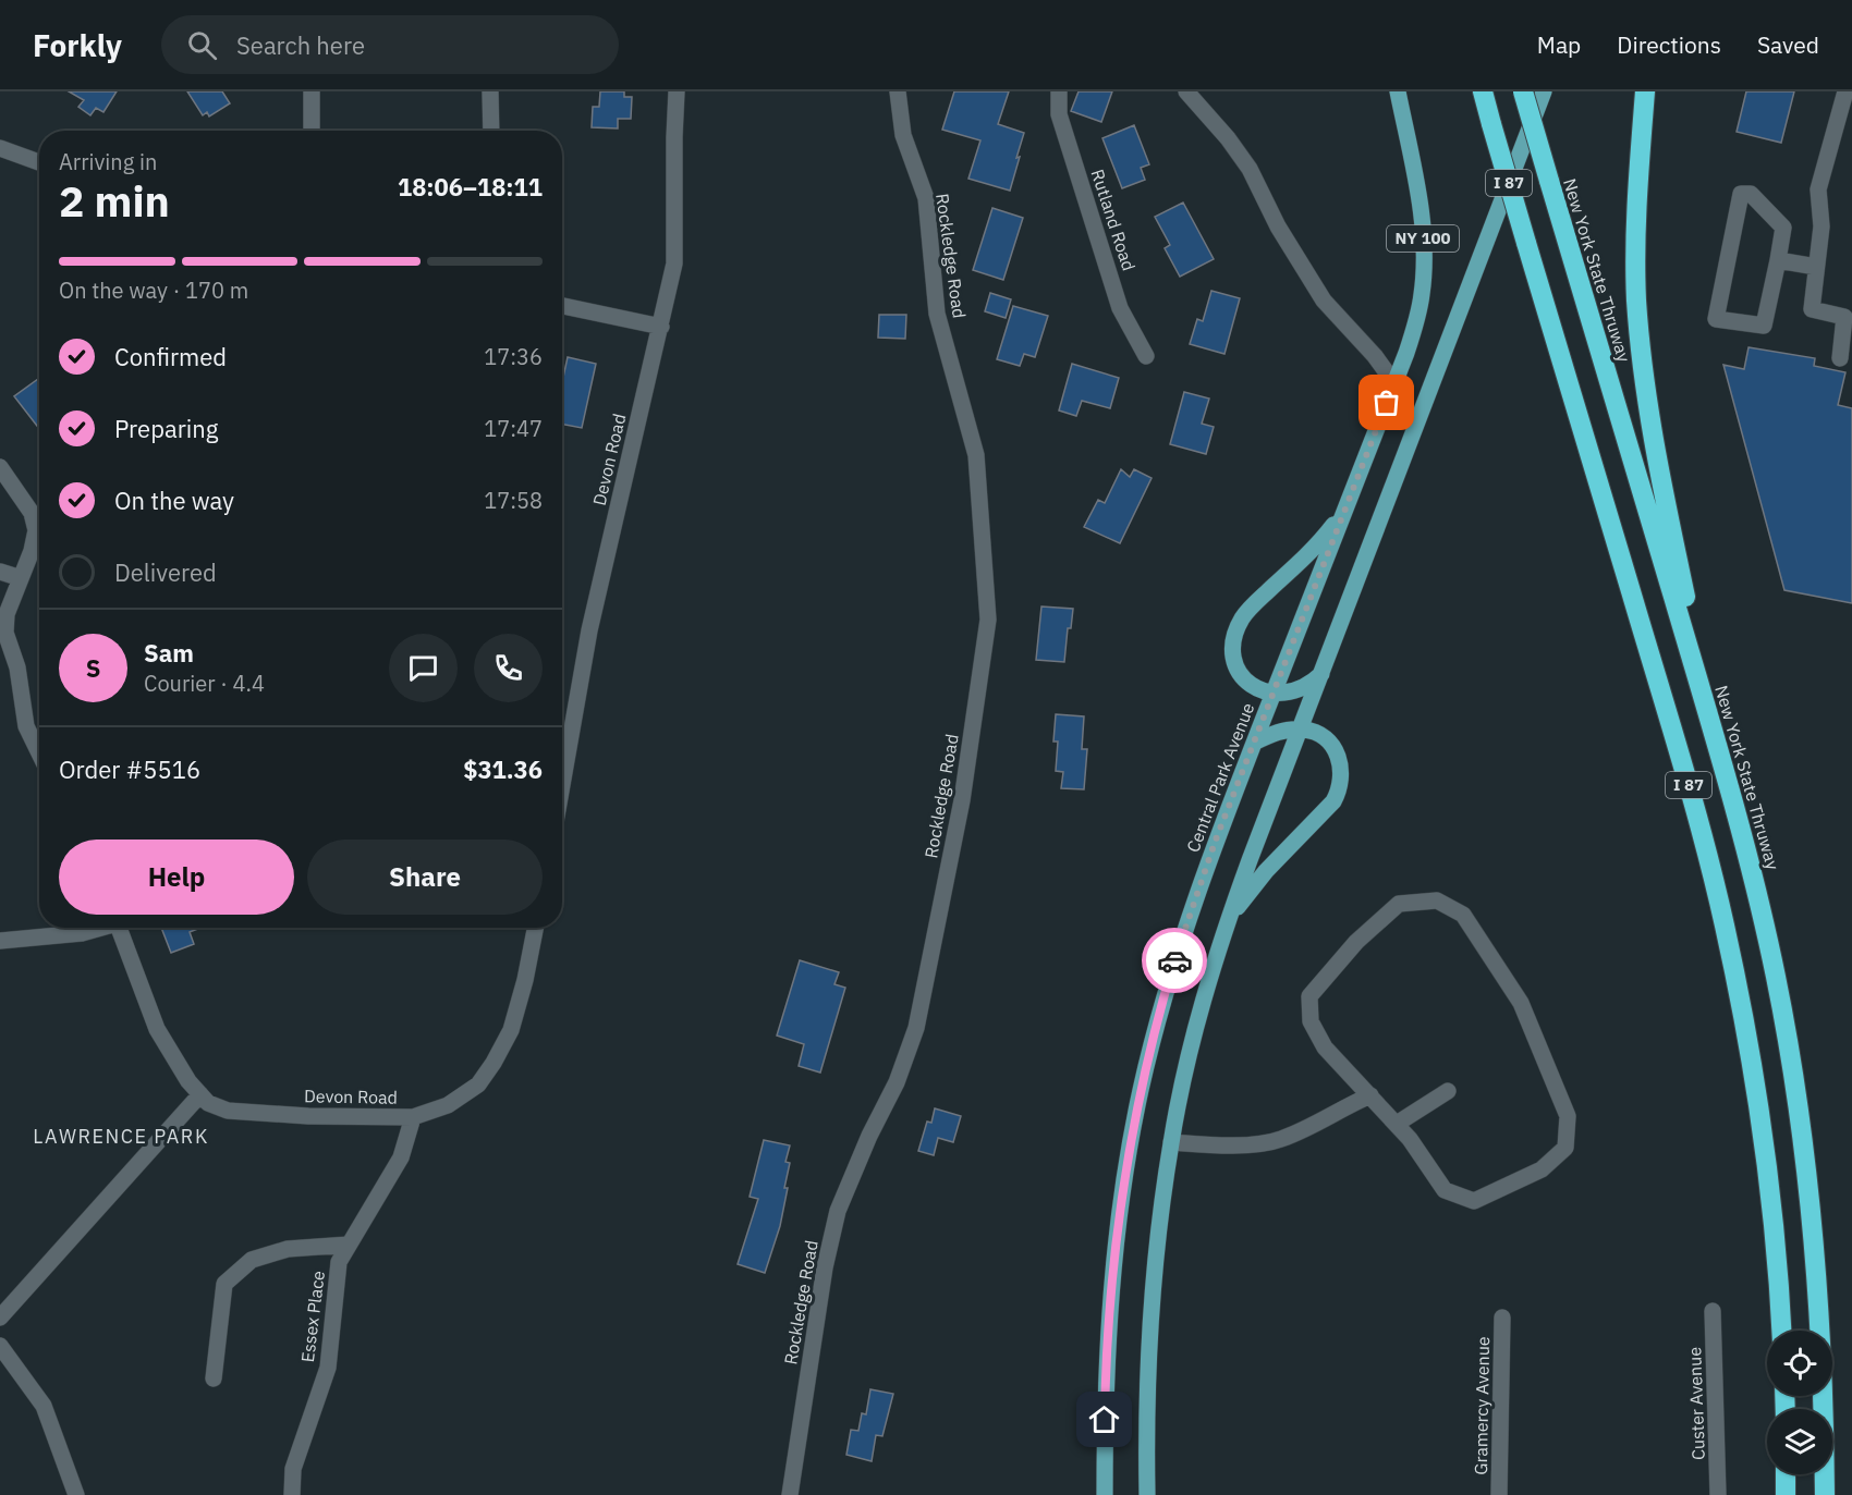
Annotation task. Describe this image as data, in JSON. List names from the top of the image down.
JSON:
{
  "streets": {
    "highway": ["I 87", "New York State Thruway"],
    "main road": ["NY 100", "Central Park Avenue"],
    "street": [
      "Rutland Road",
      "Rockledge Road",
      "Devon Road",
      "Essex Place",
      "Custer Avenue",
      "Gramercy Avenue"
    ]
  },
  "crossings": [
    ["Devon Road", "Essex Place"]
  ],
  "districts": ["LAWRENCE PARK"],
  "page": {
    "header": "Forkly",
    "search": "Search here",
    "nav": ["Map", "Directions", "Saved"],
    "heading": ["2 min", "Arriving in", "18:06–18:11"],
    "panel": [
      "Sam",
      "Courier · 4.4",
      "Order #5516",
      "$31.36"
    ],
    "bar": "On the way · 170 m",
    "list": [
      ["Confirmed", "17:36"],
      ["Preparing", "17:47"],
      ["On the way", "17:58"],
      "Delivered"
    ],
    "round": "S",
    "buttons": ["Help", "Share"]
  }
}
